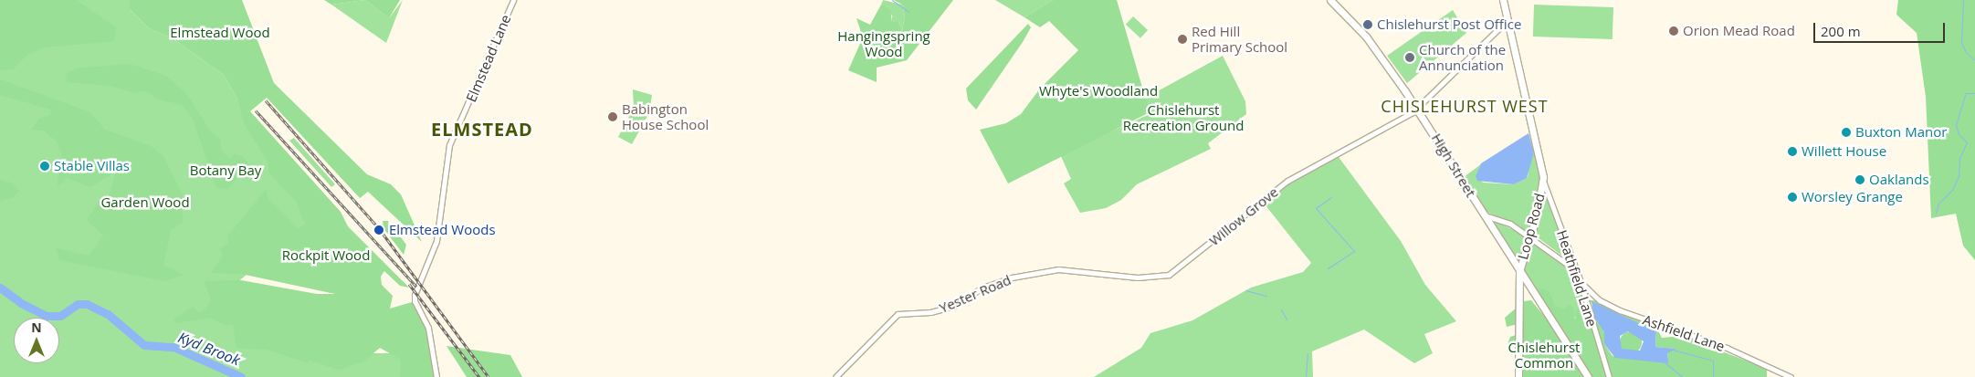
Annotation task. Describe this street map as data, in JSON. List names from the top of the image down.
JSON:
{
  "streets": {
    "main road": ["High Street", "Loop Road"],
    "street": [
      "Elmstead Lane",
      "Willow Grove",
      "Heathfield Lane",
      "Yester Road",
      "Ashfield Lane"
    ]
  },
  "crossings": [
    ["High Street", "Willow Grove"],
    ["High Street", "Loop Road"],
    ["Willow Grove", "Yester Road"],
    ["Loop Road", "Heathfield Lane"],
    ["Heathfield Lane", "Ashfield Lane"]
  ],
  "districts": ["CHISLEHURST WEST", "ELMSTEAD"],
  "water": ["Kyd Brook"],
  "parks": [
    "Elmstead Wood",
    "Hangingspring Wood",
    "Whyte's Woodland",
    "Chislehurst Recreation Ground",
    "Botany Bay",
    "Garden Wood",
    "Rockpit Wood",
    "Chislehurst Common"
  ],
  "places": [
    "Chislehurst Post Office",
    "Orion Mead Road",
    "Red Hill Primary School",
    "Church of the Annunciation",
    "Babington House School",
    "Buxton Manor",
    "Willett House",
    "Stable Villas",
    "Oaklands",
    "Worsley Grange",
    "Elmstead Woods"
  ],
  "scale_bar": "200 m",
  "north": "top"
}
